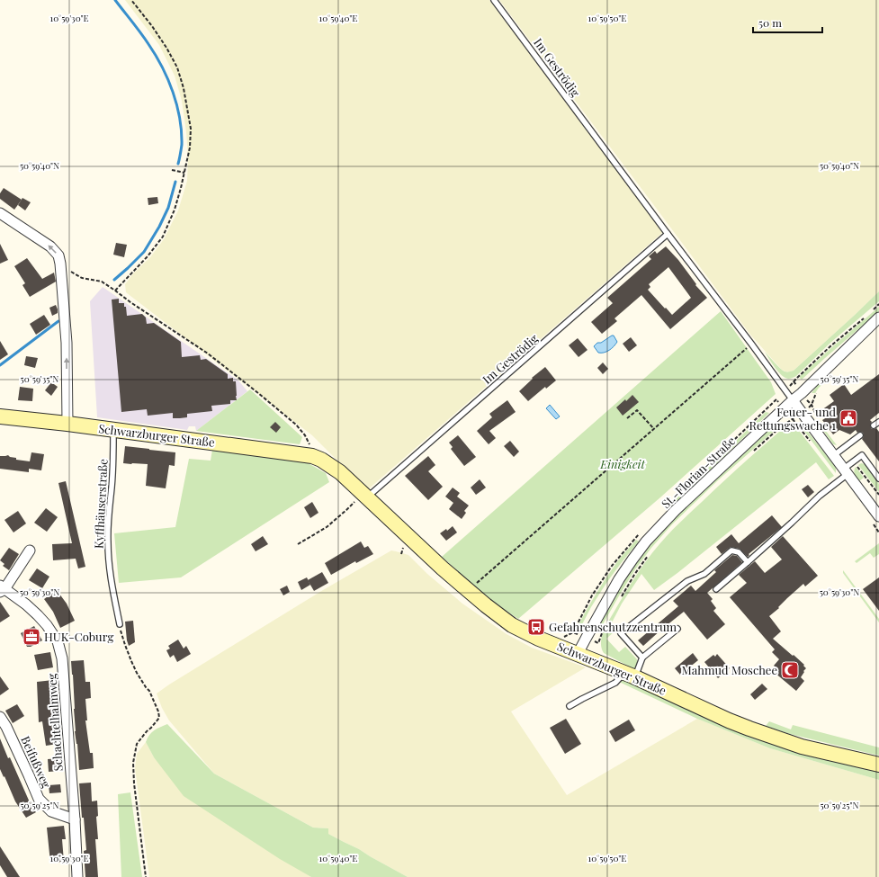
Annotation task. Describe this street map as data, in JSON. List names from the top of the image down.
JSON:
{
  "streets": {
    "street": [
      "Schwarzburger Straße",
      "St.-Florian-Straße",
      "Schachtelhalmweg",
      "Beifußweg"
    ],
    "lane": ["Im Geströdig", "Kyffhäuserstraße"]
  },
  "crossings": [
    ["Im Geströdig", "Schwarzburger Straße"],
    ["Im Geströdig", "St.-Florian-Straße"],
    ["Schwarzburger Straße", "St.-Florian-Straße"],
    ["Schwarzburger Straße", "Kyffhäuserstraße"],
    ["Schachtelhalmweg", "Beifußweg"]
  ],
  "parks": ["Einigkeit"],
  "places": {
    "public building": ["Feuer- und Rettungswache 1"],
    "bus stop": ["Gefahrenschutzzentrum"],
    "office": ["HUK-Coburg"],
    "mosque": ["Mahmud Moschee"]
  },
  "scale_bar": "50 m",
  "coordinates": [
    "10°59'30\"E",
    "10°59'40\"E",
    "10°59'50\"E",
    "50°59'40\"N",
    "50°59'35\"N",
    "50°59'30\"N",
    "50°59'25\"N"
  ]
}
